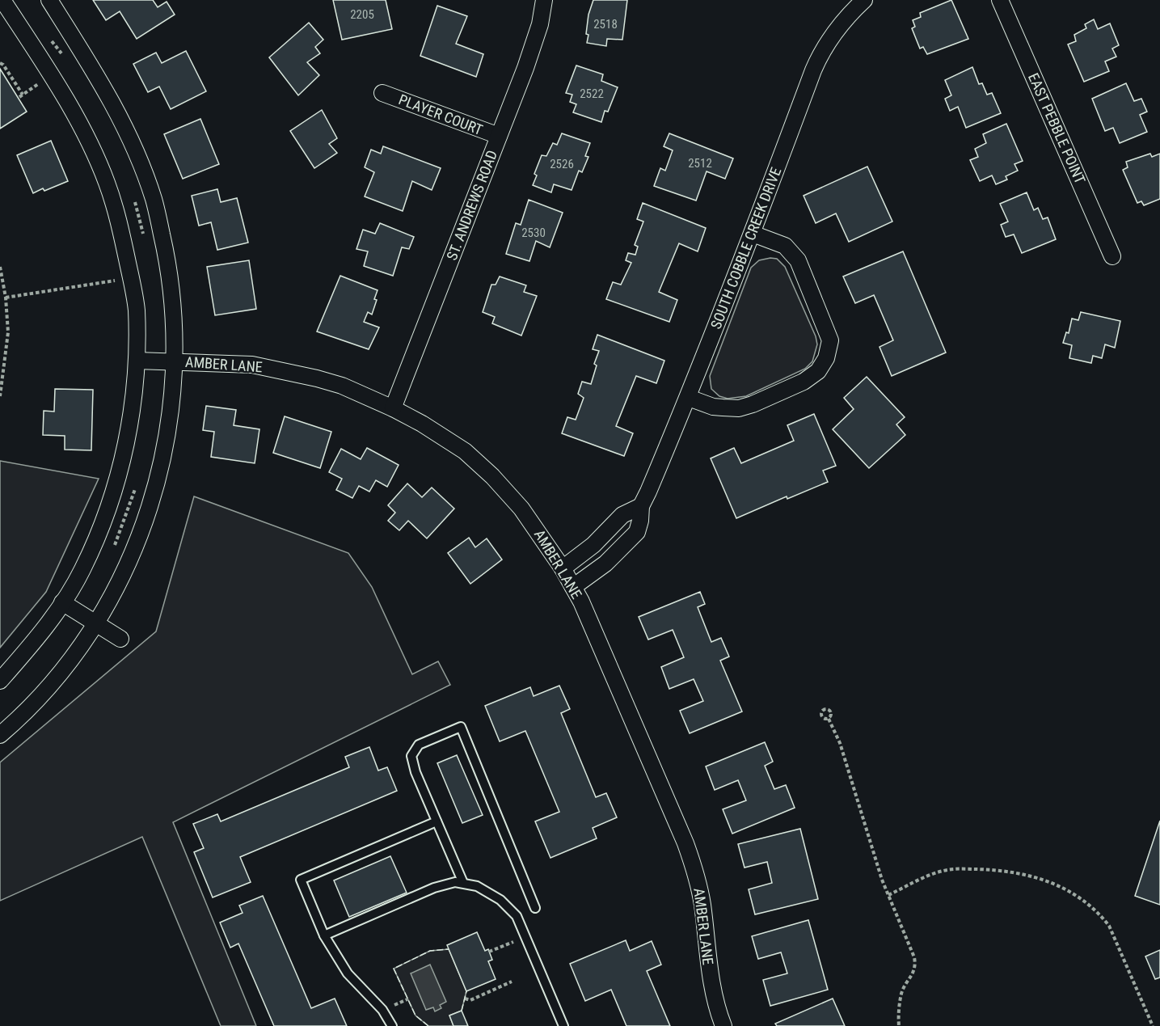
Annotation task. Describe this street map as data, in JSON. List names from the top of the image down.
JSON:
{
  "streets": {
    "street": [
      "PLAYER COURT",
      "EAST PEBBLE POINT",
      "ST. ANDREWS ROAD",
      "SOUTH COBBLE CREEK DRIVE",
      "AMBER LANE"
    ]
  },
  "crossings": [
    ["PLAYER COURT", "ST. ANDREWS ROAD"],
    ["ST. ANDREWS ROAD", "AMBER LANE"],
    ["SOUTH COBBLE CREEK DRIVE", "AMBER LANE"]
  ],
  "house_numbers": [
    "2205",
    "2518",
    "2522",
    "2512",
    "2526",
    "2530"
  ]
}
